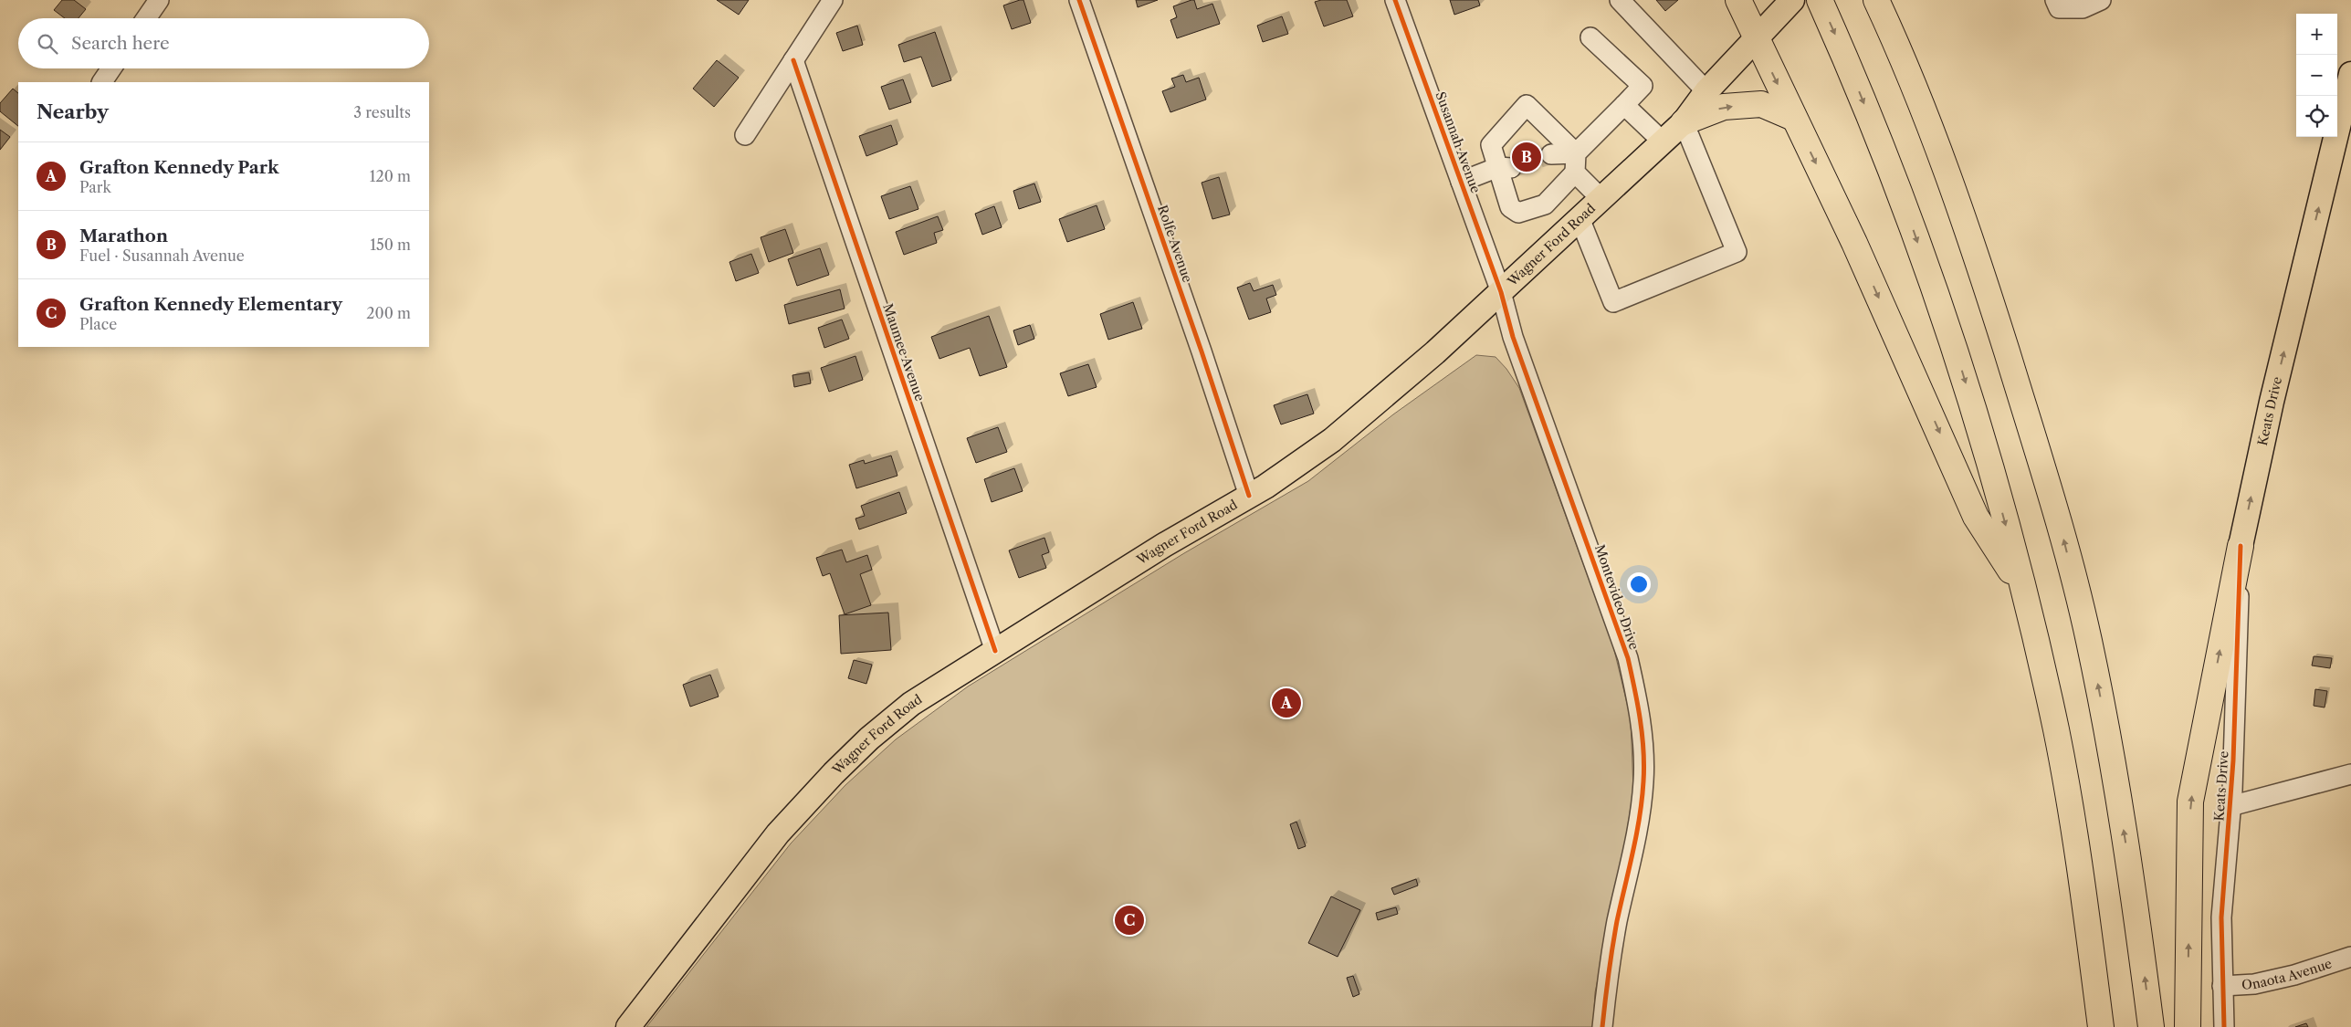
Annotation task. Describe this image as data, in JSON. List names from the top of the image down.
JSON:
{
  "streets": {
    "main road": ["Wagner Ford Road", "Keats Drive"],
    "street": [
      "Susannah Avenue",
      "Rolfe Avenue",
      "Maumee Avenue",
      "Montevideo Drive",
      "Onaota Avenue"
    ]
  },
  "crossings": [
    ["Susannah Avenue", "Wagner Ford Road"],
    ["Susannah Avenue", "Montevideo Drive"],
    ["Rolfe Avenue", "Wagner Ford Road"],
    ["Wagner Ford Road", "Maumee Avenue"],
    ["Wagner Ford Road", "Montevideo Drive"],
    ["Keats Drive", "Onaota Avenue"]
  ],
  "one_way": ["Keats Drive"],
  "page": {
    "map_buttons": ["+", "−"],
    "search": "Search here",
    "heading": ["Nearby", "3 results"],
    "pins": ["B", "A", "C"],
    "list": [
      {
        "mark": "A",
        "name": "Grafton Kennedy Park",
        "note": "Park",
        "value": "120 m"
      },
      {
        "mark": "B",
        "name": "Marathon",
        "note": "Fuel · Susannah Avenue",
        "value": "150 m"
      },
      {
        "mark": "C",
        "name": "Grafton Kennedy Elementary",
        "note": "Place",
        "value": "200 m"
      }
    ]
  }
}
